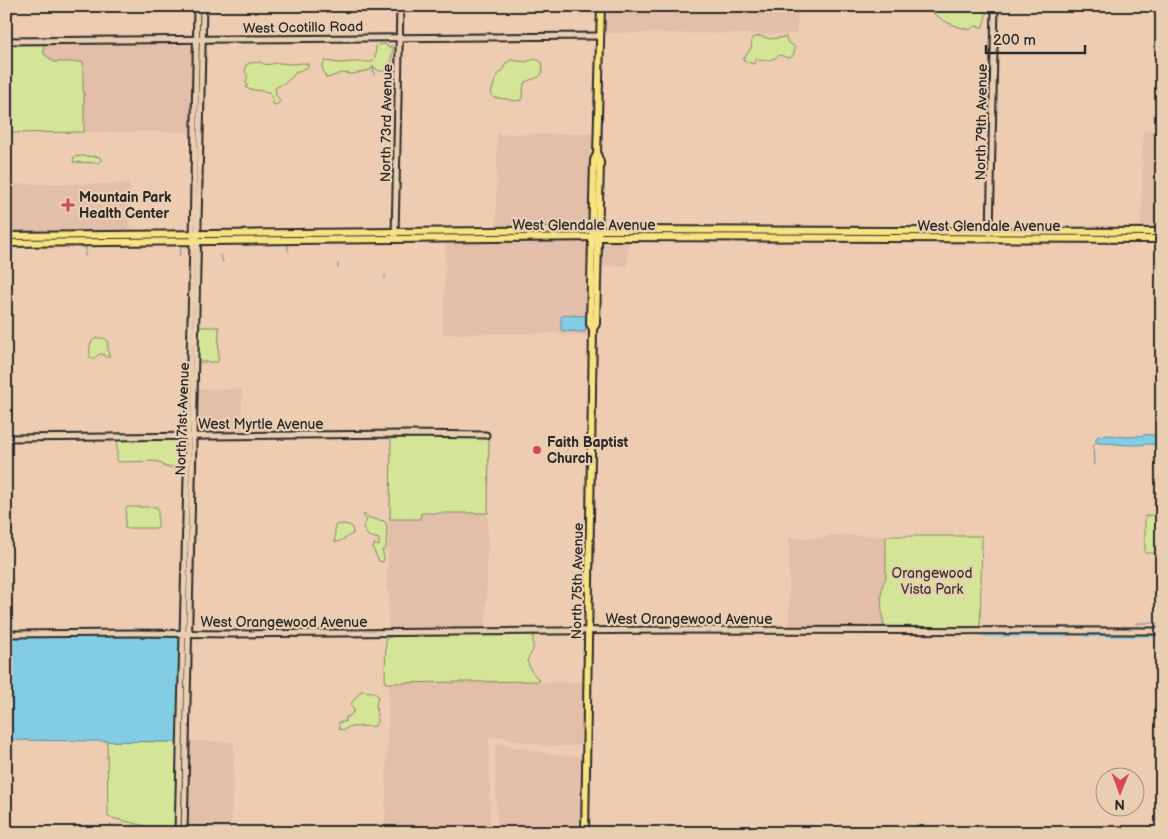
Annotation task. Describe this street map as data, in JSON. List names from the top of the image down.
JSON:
{
  "streets": {
    "main road": ["West Glendale Avenue", "North 75th Avenue"],
    "street": [
      "West Ocotillo Road",
      "North 79th Avenue",
      "North 73rd Avenue",
      "North 71st Avenue",
      "West Myrtle Avenue",
      "West Orangewood Avenue"
    ]
  },
  "crossings": [
    ["West Ocotillo Road", "North 73rd Avenue"],
    ["West Ocotillo Road", "North 71st Avenue"],
    ["West Ocotillo Road", "North 75th Avenue"],
    ["North 79th Avenue", "West Glendale Avenue"],
    ["North 73rd Avenue", "West Glendale Avenue"],
    ["West Glendale Avenue", "North 71st Avenue"],
    ["West Glendale Avenue", "North 75th Avenue"],
    ["North 71st Avenue", "West Myrtle Avenue"],
    ["North 71st Avenue", "West Orangewood Avenue"],
    ["North 75th Avenue", "West Orangewood Avenue"]
  ],
  "parks": ["Orangewood Vista Park"],
  "places": {
    "health": ["Mountain Park Health Center"],
    "other": ["Faith Baptist Church"]
  },
  "scale_bar": "200 m",
  "north": "bottom"
}
